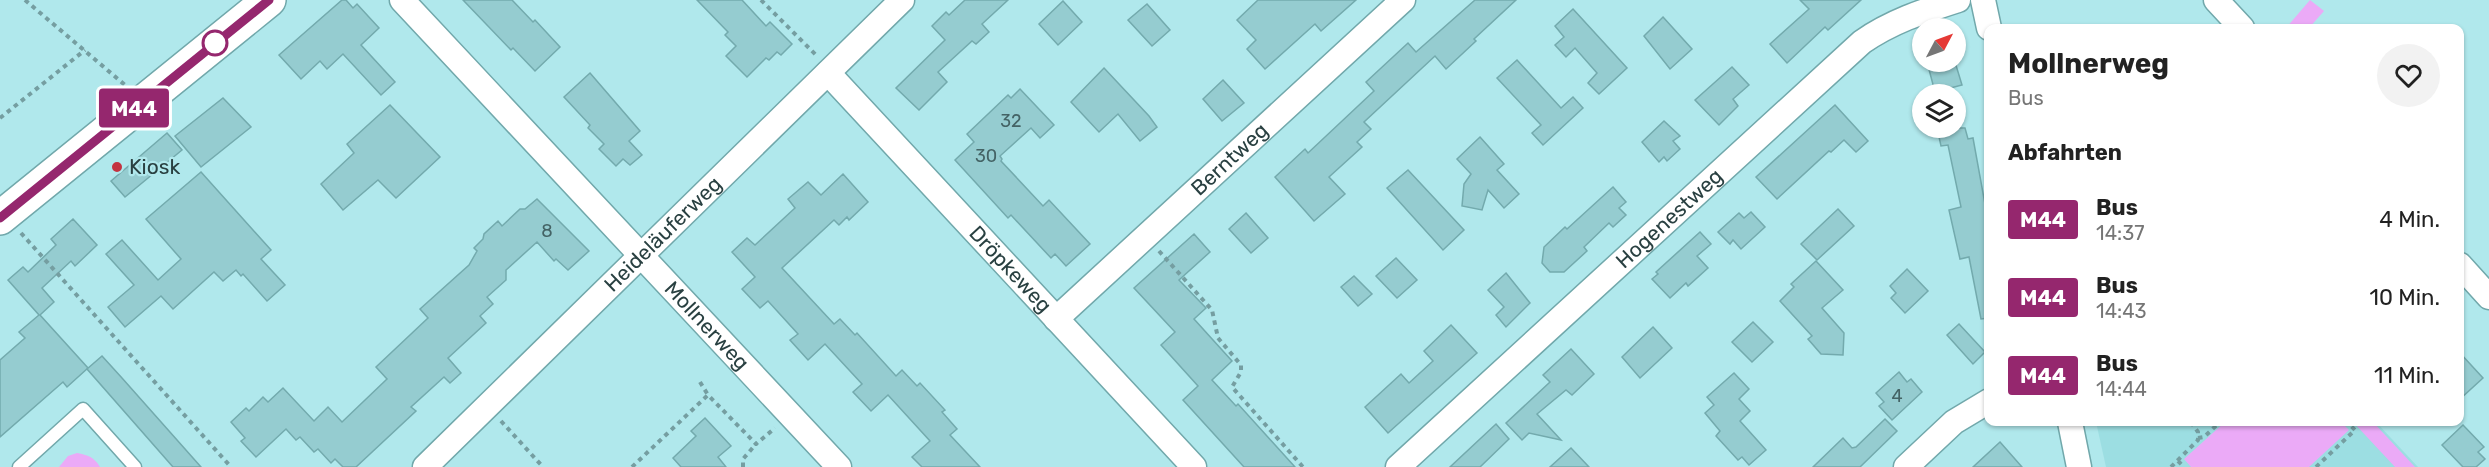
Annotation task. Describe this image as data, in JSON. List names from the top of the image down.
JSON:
{
  "streets": {
    "street": [
      "Berntweg",
      "Hogenestweg",
      "Heideläuferweg",
      "Dröpkeweg",
      "Mollnerweg"
    ]
  },
  "crossings": [
    ["Berntweg", "Dröpkeweg"],
    ["Heideläuferweg", "Dröpkeweg"],
    ["Heideläuferweg", "Mollnerweg"]
  ],
  "places": ["Kiosk"],
  "lines": ["bus line M44"],
  "house_numbers": [
    "32",
    "30",
    "8",
    "4"
  ],
  "north": "top right",
  "page": {
    "on_map": "M44",
    "heading": [
      ["Mollnerweg", "Bus"],
      "Abfahrten"
    ],
    "list": [
      {
        "mark": "M44",
        "name": "Bus",
        "note": "14:37",
        "value": "4 Min."
      },
      {
        "mark": "M44",
        "name": "Bus",
        "note": "14:43",
        "value": "10 Min."
      },
      {
        "mark": "M44",
        "name": "Bus",
        "note": "14:44",
        "value": "11 Min."
      }
    ]
  }
}
